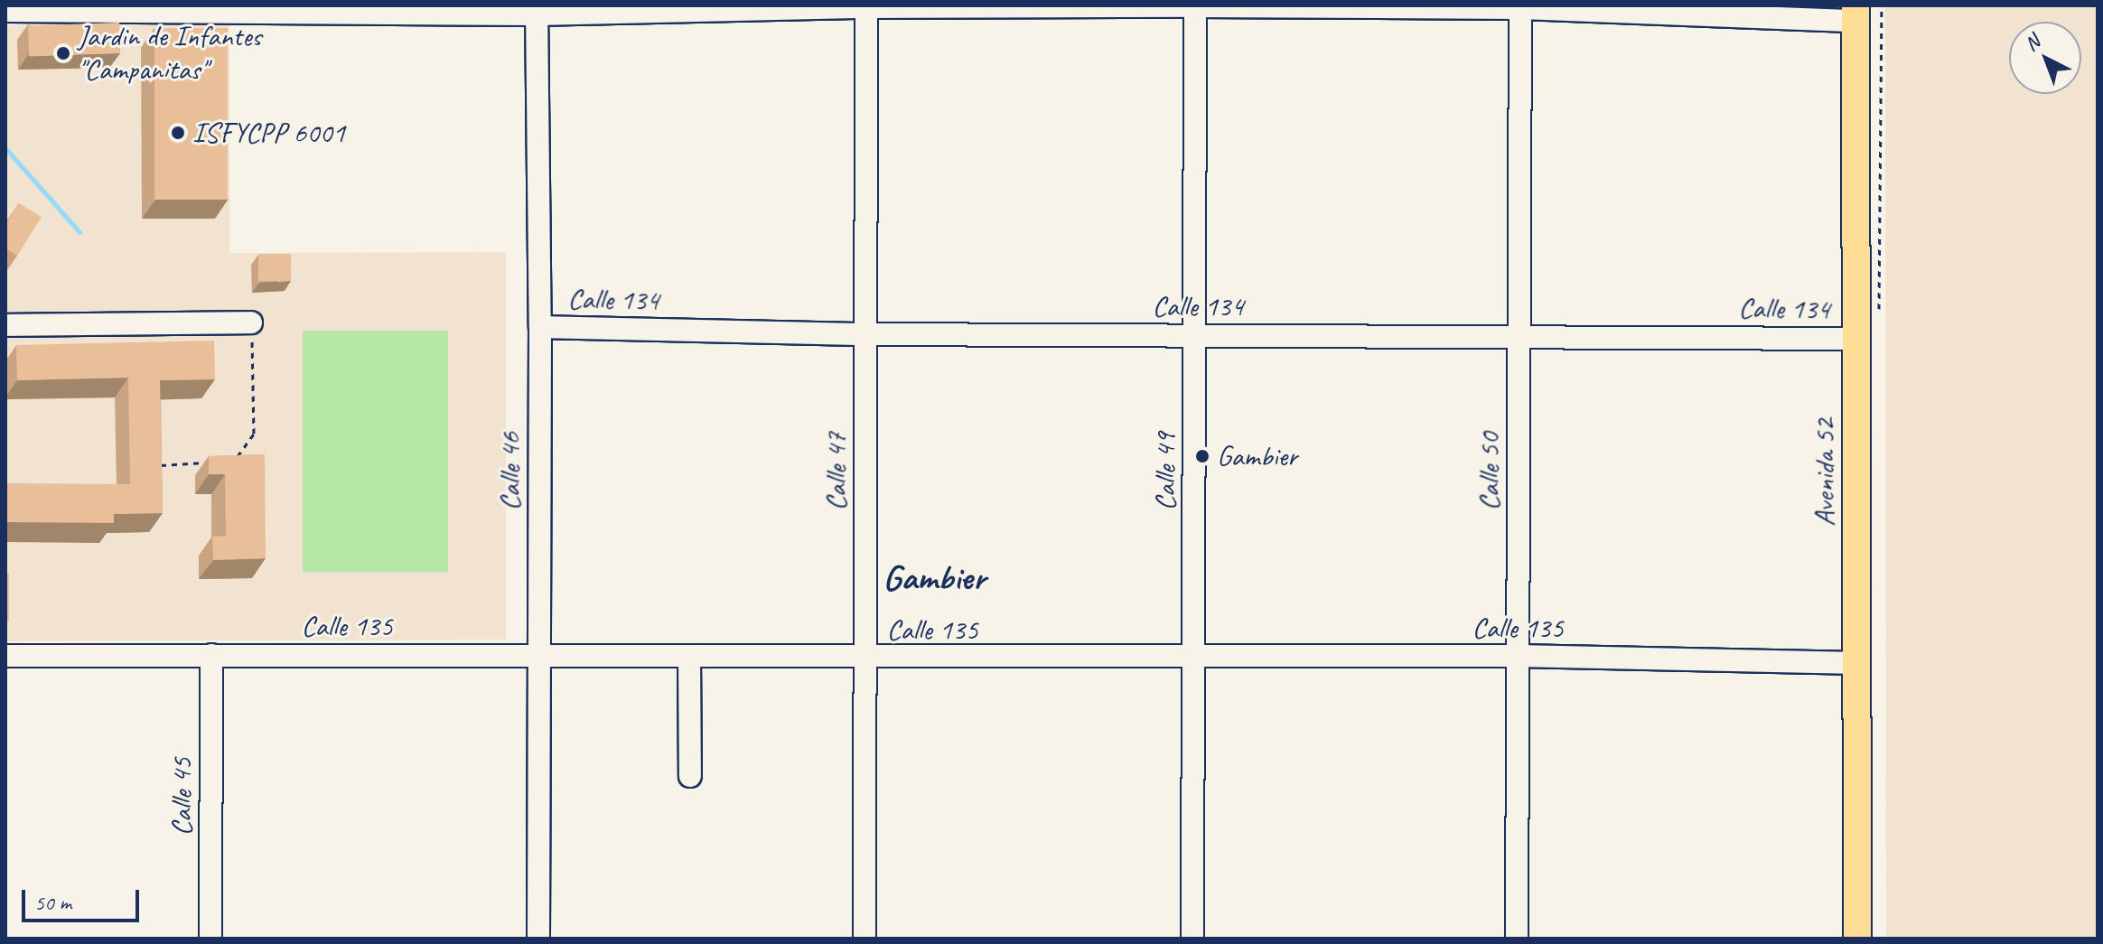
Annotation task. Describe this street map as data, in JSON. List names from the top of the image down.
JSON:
{
  "streets": {
    "main road": ["Avenida 52"],
    "street": [
      "Calle 134",
      "Calle 46",
      "Calle 47",
      "Calle 49",
      "Calle 50",
      "Calle 135",
      "Calle 45"
    ]
  },
  "crossings": [
    ["Calle 134", "Calle 46"],
    ["Calle 134", "Calle 47"],
    ["Calle 134", "Calle 49"],
    ["Calle 134", "Calle 50"],
    ["Calle 134", "Avenida 52"],
    ["Calle 46", "Calle 135"],
    ["Calle 47", "Calle 135"],
    ["Calle 49", "Calle 135"],
    ["Calle 50", "Calle 135"],
    ["Avenida 52", "Calle 135"],
    ["Calle 135", "Calle 45"]
  ],
  "districts": ["Gambier"],
  "places": ["Jardin de Infantes \"Campanitas\"", "ISFYCPP 6001", "Gambier"],
  "scale_bar": "50 m",
  "north": "top left"
}
